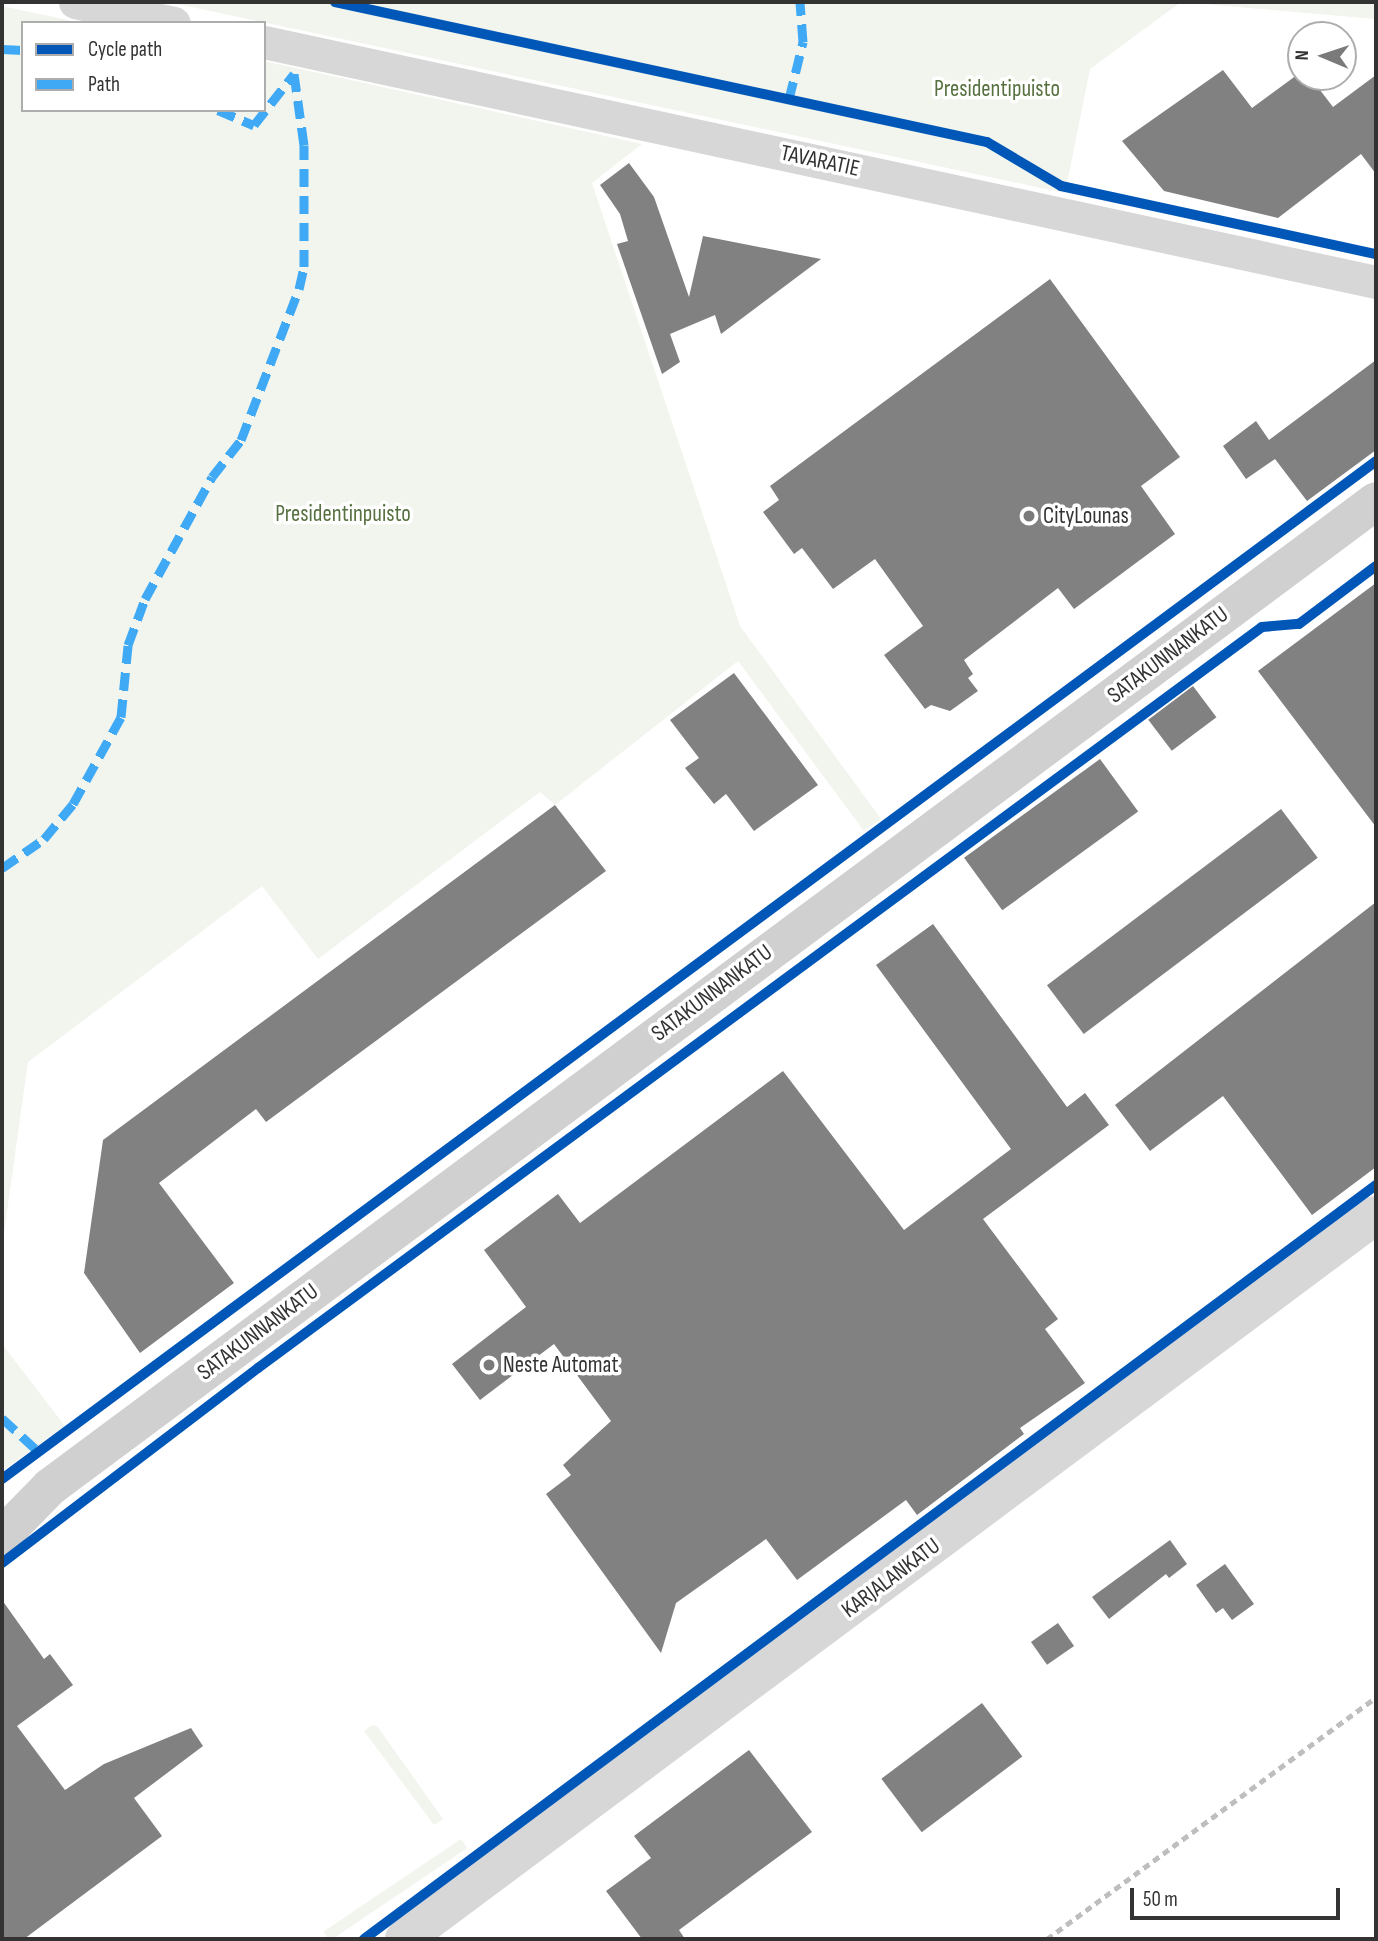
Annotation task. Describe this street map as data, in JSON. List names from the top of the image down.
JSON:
{
  "streets": {
    "main road": ["SATAKUNNANKATU"],
    "street": ["TAVARATIE", "KARJALANKATU"]
  },
  "parks": ["Presidentipuisto", "Presidentinpuisto"],
  "places": ["CityLounas", "Neste Automat"],
  "legend": ["Cycle path", "Path"],
  "scale_bar": "50 m",
  "north": "left"
}
